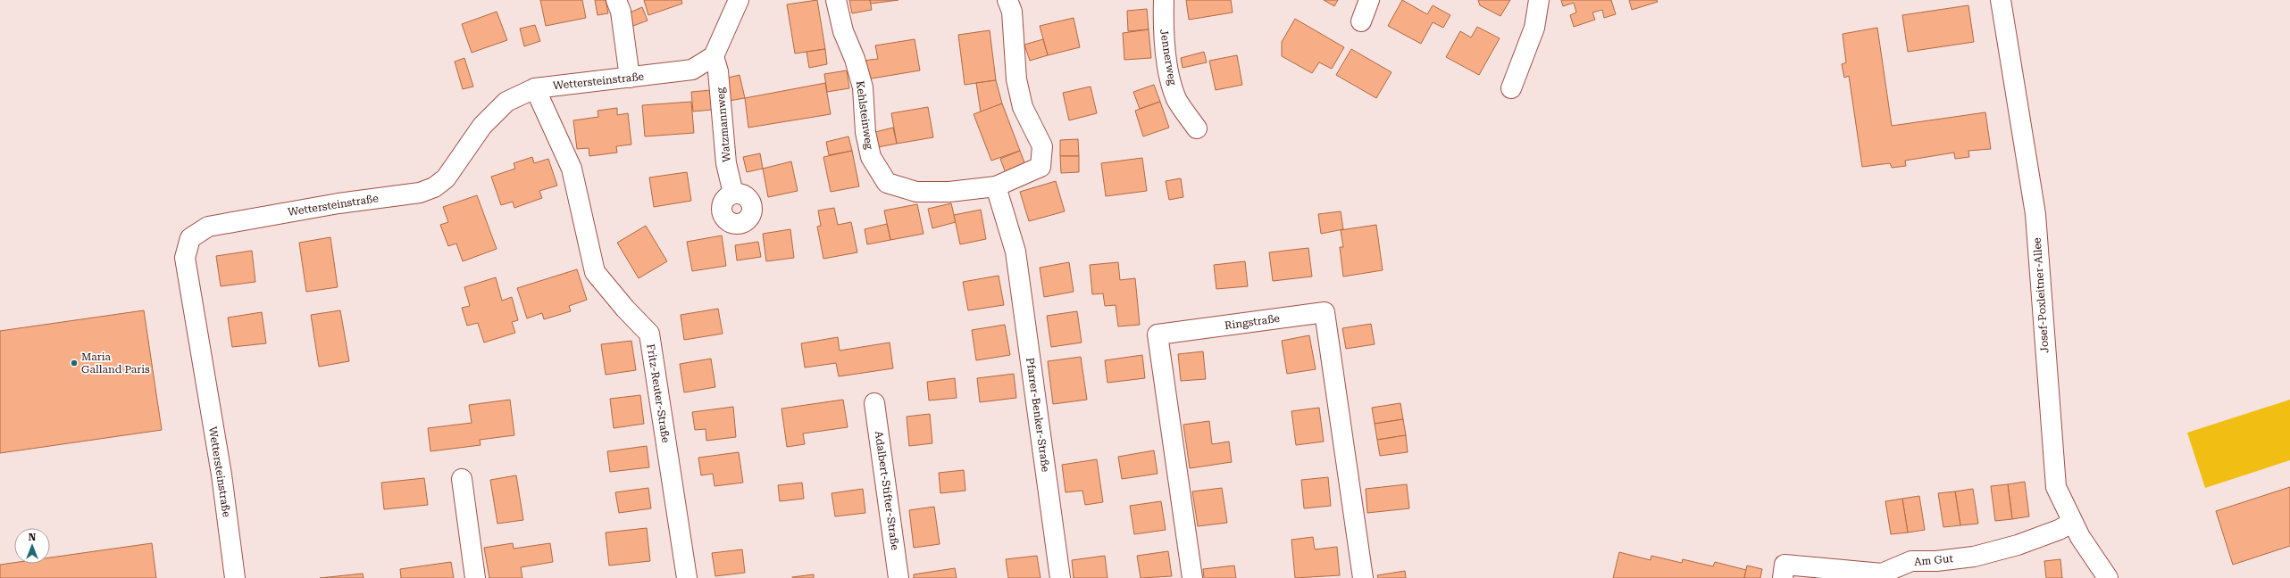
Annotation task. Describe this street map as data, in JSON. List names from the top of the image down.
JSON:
{
  "streets": {
    "street": [
      "Jennerweg",
      "Wettersteinstraße",
      "Kehlsteinweg",
      "Watzmannweg",
      "Josef-Poxleitner-Allee",
      "Ringstraße",
      "Fritz-Reuter-Straße",
      "Pfarrer-Benker-Straße",
      "Adalbert-Stifter-Straße",
      "Am Gut"
    ]
  },
  "crossings": [
    ["Wettersteinstraße", "Watzmannweg"],
    ["Wettersteinstraße", "Fritz-Reuter-Straße"],
    ["Kehlsteinweg", "Pfarrer-Benker-Straße"],
    ["Josef-Poxleitner-Allee", "Am Gut"]
  ],
  "places": ["Maria Galland Paris"],
  "north": "top"
}
